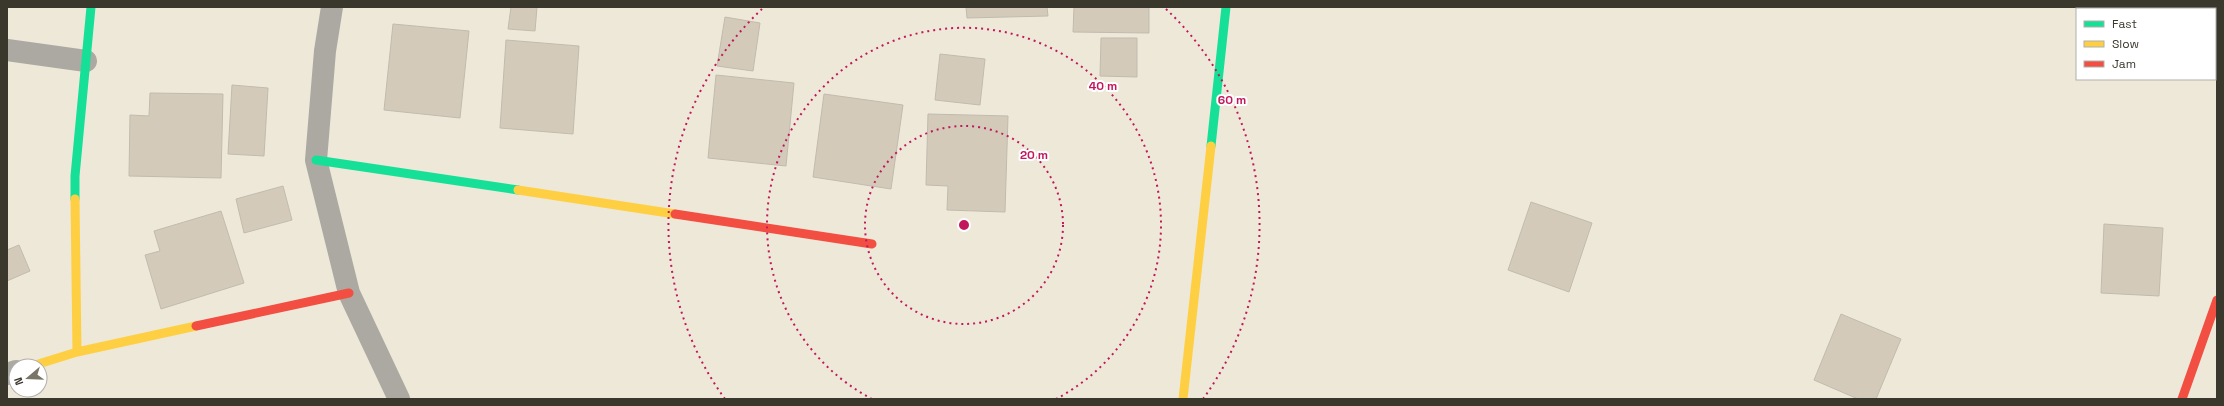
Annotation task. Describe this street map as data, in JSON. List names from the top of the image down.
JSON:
{
  "legend": ["Fast", "Slow", "Jam"],
  "north": "left",
  "rings": ["40 m", "60 m", "20 m"]
}
